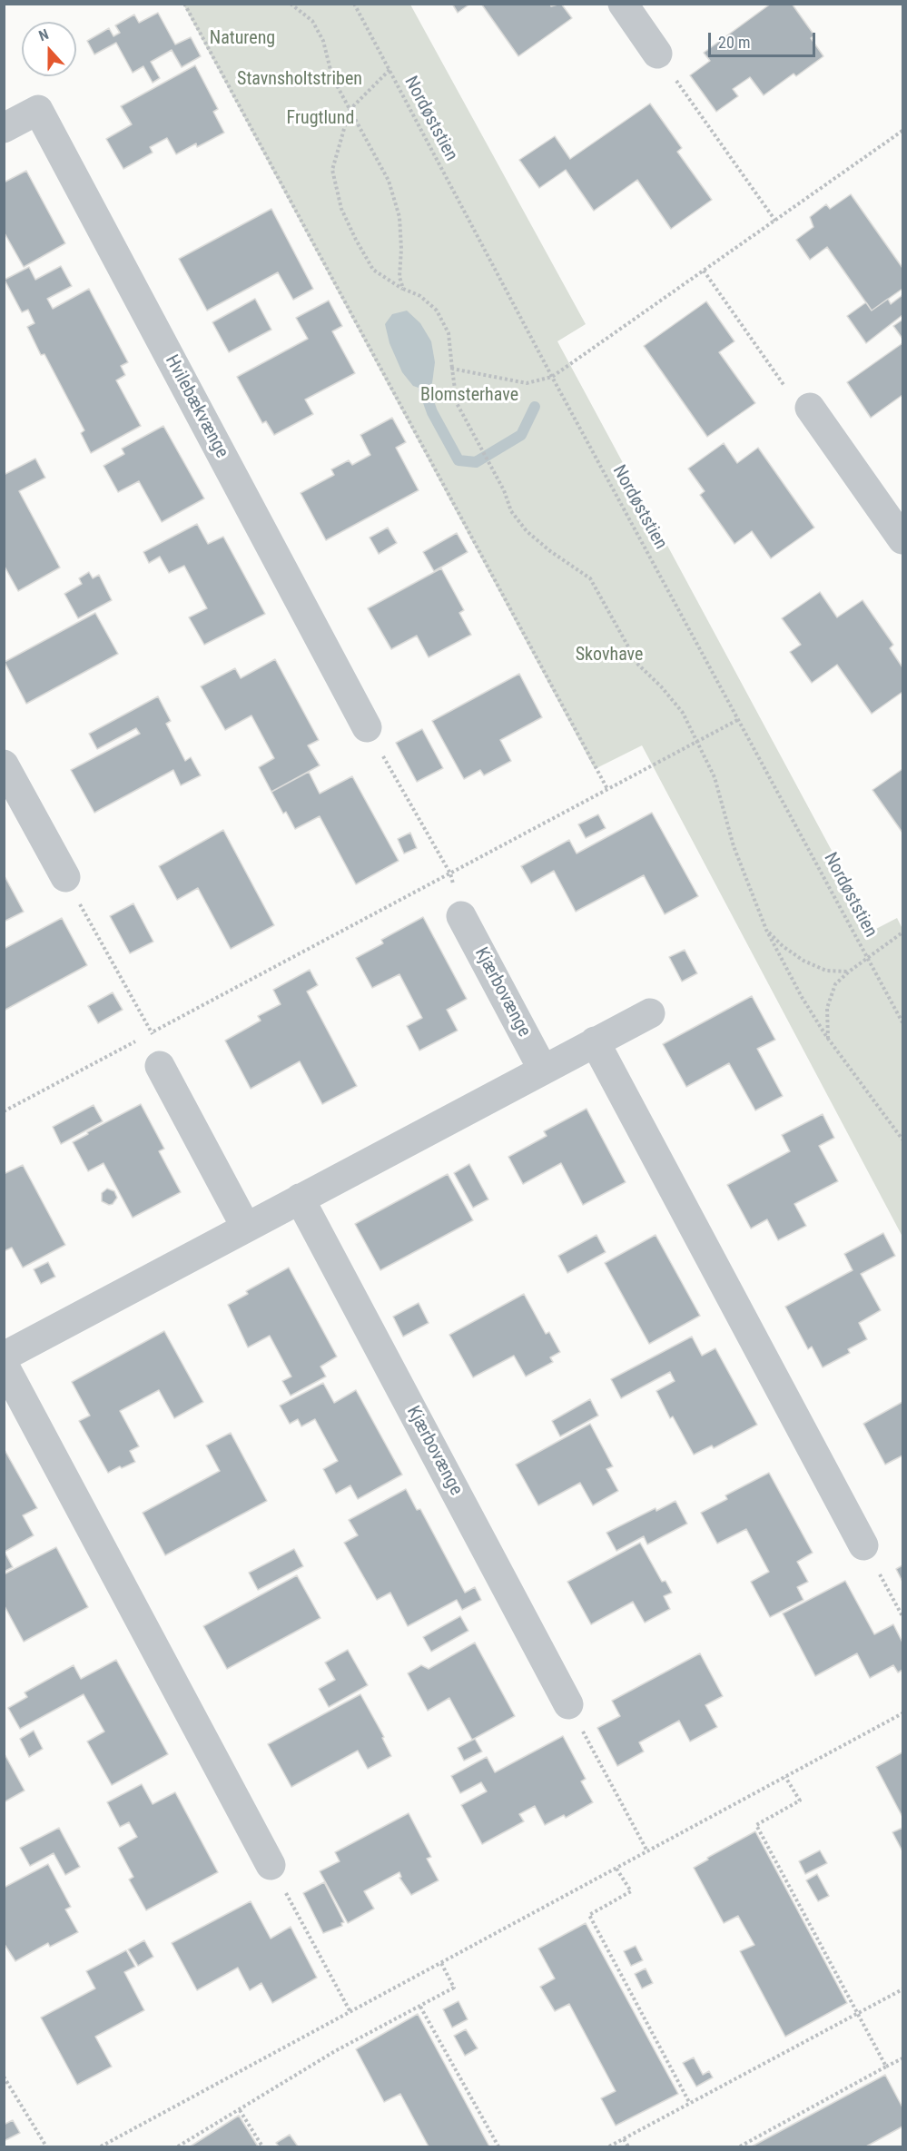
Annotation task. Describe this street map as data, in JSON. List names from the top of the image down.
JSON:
{
  "streets": {
    "street": ["Hvilebækvænge", "Kjærbovænge"],
    "path": ["Nordøststien"]
  },
  "parks": [
    "Natureng",
    "Stavnsholtstriben",
    "Frugtlund",
    "Blomsterhave",
    "Skovhave"
  ],
  "scale_bar": "20 m",
  "north": "top"
}
